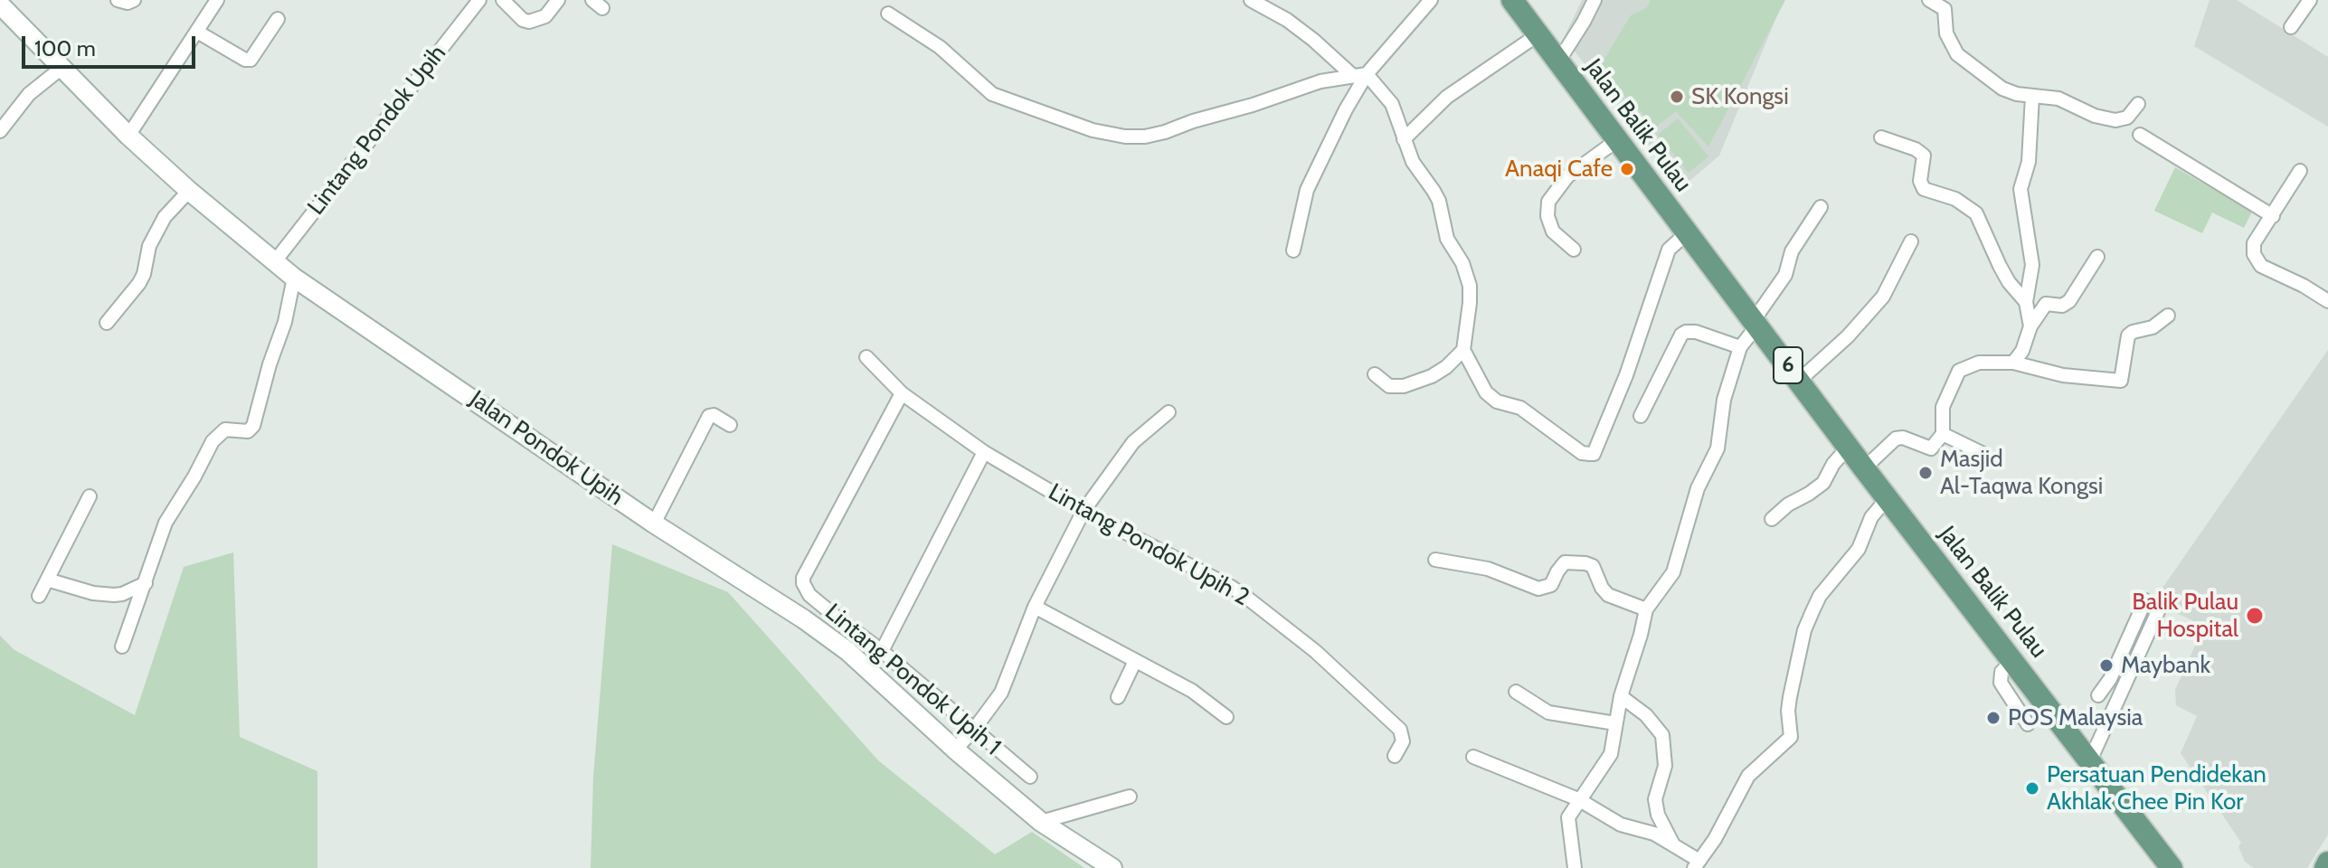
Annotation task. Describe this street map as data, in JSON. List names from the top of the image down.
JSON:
{
  "streets": {
    "main road": ["Jalan Balik Pulau", "6", "Jalan Pondok Upih"],
    "street": ["Lintang Pondok Upih", "Lintang Pondok Upih 2", "Lintang Pondok Upih 1"]
  },
  "crossings": [
    ["Lintang Pondok Upih", "Jalan Pondok Upih"],
    ["Lintang Pondok Upih 2", "Lintang Pondok Upih 1"]
  ],
  "places": [
    "SK Kongsi",
    "Anaqi Cafe",
    "Masjid Al-Taqwa Kongsi",
    "Balik Pulau Hospital",
    "Maybank",
    "POS Malaysia",
    "Persatuan Pendidekan Akhlak Chee Pin Kor"
  ],
  "scale_bar": "100 m"
}
